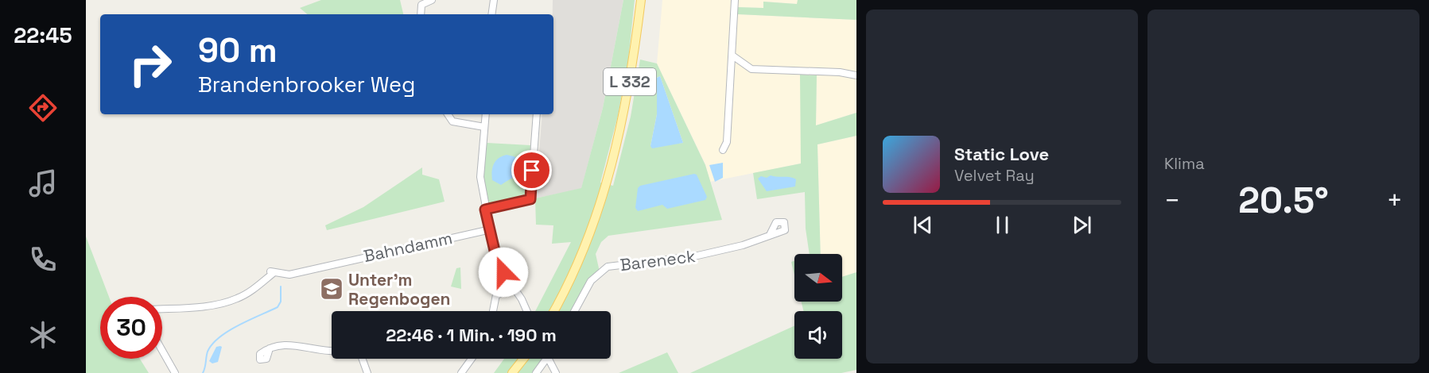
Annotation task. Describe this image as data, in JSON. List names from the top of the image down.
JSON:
{
  "streets": {
    "main road": ["L 332"],
    "street": ["Bahndamm", "Bareneck"]
  },
  "places": {
    "school or university": ["Unter'm Regenbogen"]
  },
  "north": "right",
  "page": {
    "tabs": "22:45",
    "tile": "Klima",
    "turn": ["90 m", "Brandenbrooker Weg"],
    "song": ["Static Love", "Velvet Ray"],
    "heat": ["−", "20.5°", "+"],
    "limit": "30",
    "trip": "22:46 · 1 Min. · 190 m"
  }
}
